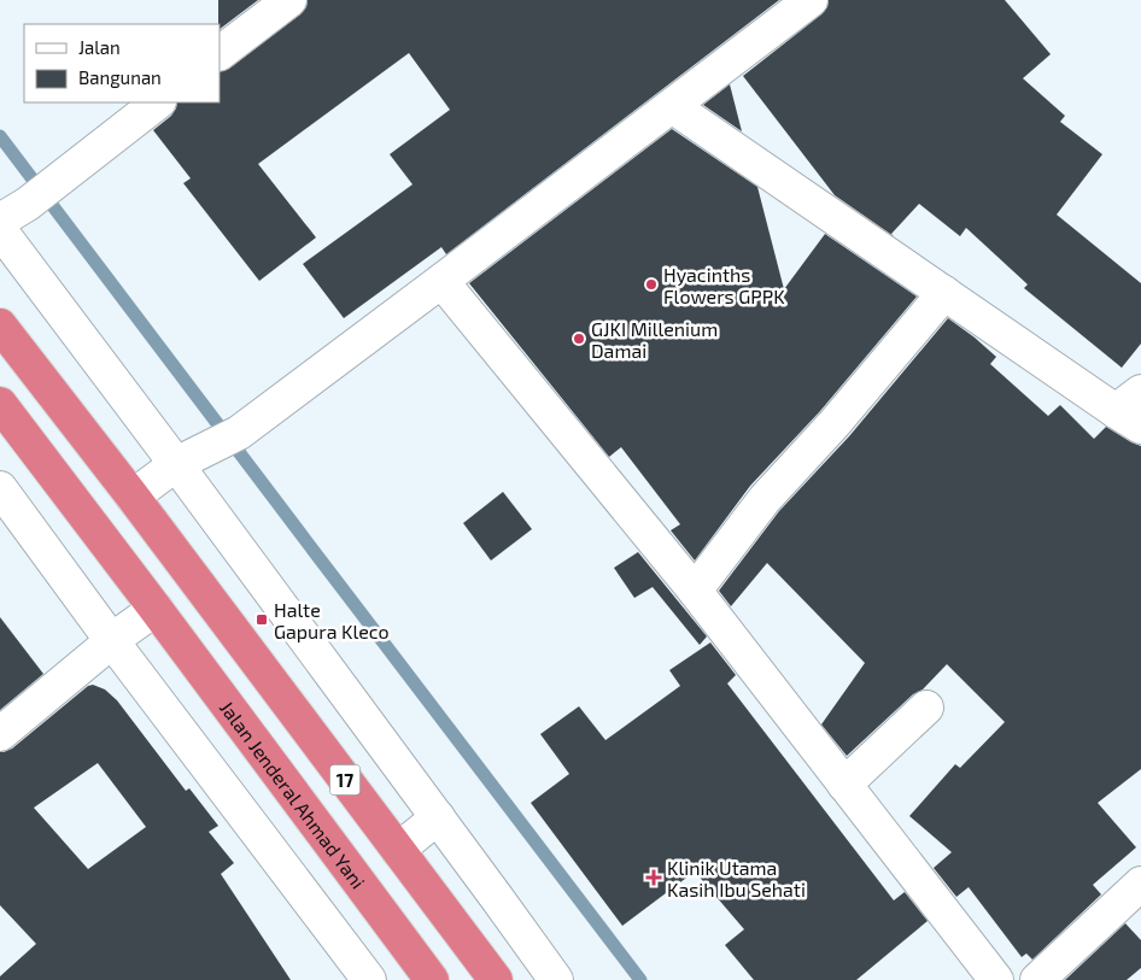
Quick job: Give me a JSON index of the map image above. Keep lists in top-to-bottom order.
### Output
{
  "streets": {
    "highway": ["17", "Jalan Jenderal Ahmad Yani"]
  },
  "crossings": [
    ["17", "Jalan Jenderal Ahmad Yani"]
  ],
  "places": {
    "other": ["Hyacinths Flowers GPPK", "GJKI Millenium Damai"],
    "transit": ["Halte Gapura Kleco"],
    "health": ["Klinik Utama Kasih Ibu Sehati"]
  },
  "legend": ["Jalan", "Bangunan"]
}
